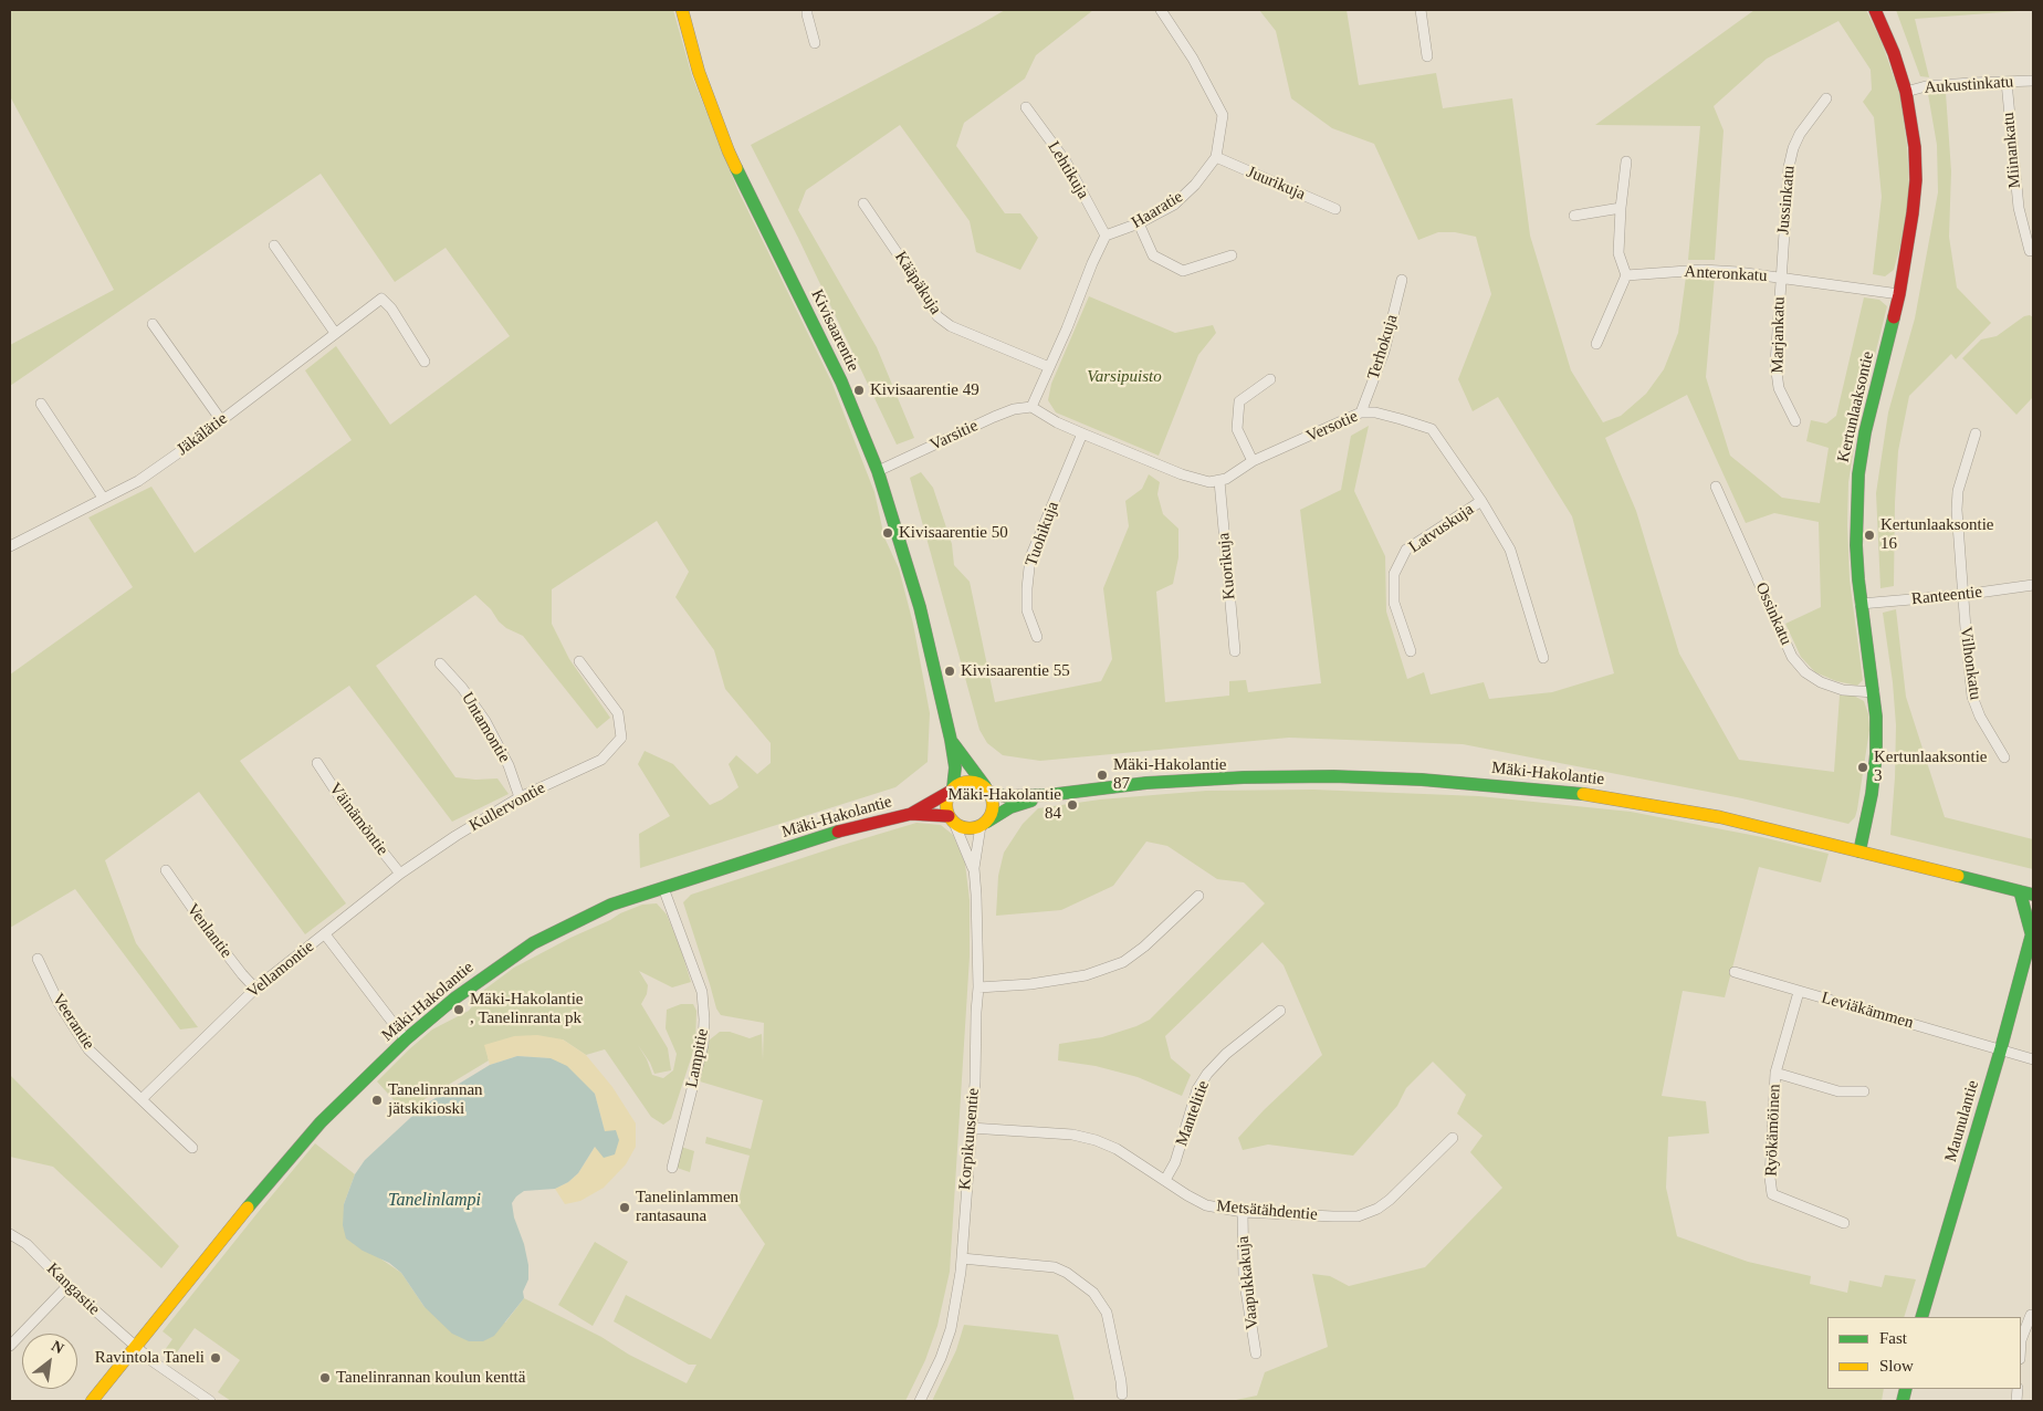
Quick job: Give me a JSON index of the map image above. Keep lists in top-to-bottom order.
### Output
{
  "streets": {
    "street": [
      "Aukustinkatu",
      "Miinankatu",
      "Lehtikuja",
      "Juurikuja",
      "Jussinkatu",
      "Haaratie",
      "Anteronkatu",
      "Kääpäkuja",
      "Kivisaarentie",
      "Marjankatu",
      "Terhokuja",
      "Kertunlaaksontie",
      "Versotie",
      "Jäkälätie",
      "Varsitie",
      "Latvuskuja",
      "Tuohikuja",
      "Kuorikuja",
      "Ranteentie",
      "Ossinkatu",
      "Vilhonkatu",
      "Untamontie",
      "Mäki-Hakolantie",
      "Kullervontie",
      "Väinämöntie",
      "Venlantie",
      "Vellamontie",
      "Leviäkämmen",
      "Veerantie",
      "Lampitie",
      "Mantelitie",
      "Maunulantie",
      "Ryökämöinen",
      "Korpikuusentie",
      "Metsätähdentie",
      "Vaapukkakuja",
      "Kangastie"
    ]
  },
  "crossings": [
    ["Aukustinkatu", "Miinankatu"],
    ["Aukustinkatu", "Kertunlaaksontie"],
    ["Lehtikuja", "Haaratie"],
    ["Juurikuja", "Haaratie"],
    ["Jussinkatu", "Anteronkatu"],
    ["Jussinkatu", "Marjankatu"],
    ["Anteronkatu", "Marjankatu"],
    ["Anteronkatu", "Kertunlaaksontie"],
    ["Kivisaarentie", "Varsitie"],
    ["Kivisaarentie", "Mäki-Hakolantie"],
    ["Kivisaarentie", "Korpikuusentie"],
    ["Terhokuja", "Versotie"],
    ["Kertunlaaksontie", "Ranteentie"],
    ["Kertunlaaksontie", "Ossinkatu"],
    ["Kertunlaaksontie", "Mäki-Hakolantie"],
    ["Versotie", "Latvuskuja"],
    ["Versotie", "Kuorikuja"],
    ["Ranteentie", "Vilhonkatu"],
    ["Untamontie", "Kullervontie"],
    ["Mäki-Hakolantie", "Vellamontie"],
    ["Mäki-Hakolantie", "Lampitie"],
    ["Mäki-Hakolantie", "Maunulantie"],
    ["Mäki-Hakolantie", "Korpikuusentie"],
    ["Mäki-Hakolantie", "Kangastie"],
    ["Kullervontie", "Väinämöntie"],
    ["Kullervontie", "Vellamontie"],
    ["Venlantie", "Vellamontie"],
    ["Vellamontie", "Veerantie"],
    ["Leviäkämmen", "Maunulantie"],
    ["Leviäkämmen", "Ryökämöinen"],
    ["Mantelitie", "Metsätähdentie"],
    ["Korpikuusentie", "Metsätähdentie"],
    ["Metsätähdentie", "Vaapukkakuja"]
  ],
  "water": ["Tanelinlampi"],
  "parks": ["Varsipuisto"],
  "places": [
    "Kivisaarentie 49",
    "Kivisaarentie 50",
    "Kertunlaaksontie 16",
    "Kivisaarentie 55",
    "Kertunlaaksontie 3",
    "Mäki-Hakolantie 87",
    "Mäki-Hakolantie 84",
    "Mäki-Hakolantie , Tanelinranta pk",
    "Tanelinrannan jätskikioski",
    "Tanelinlammen rantasauna",
    "Ravintola Taneli",
    "Tanelinrannan koulun kenttä"
  ],
  "legend": ["Fast", "Slow"],
  "north": "top right"
}
